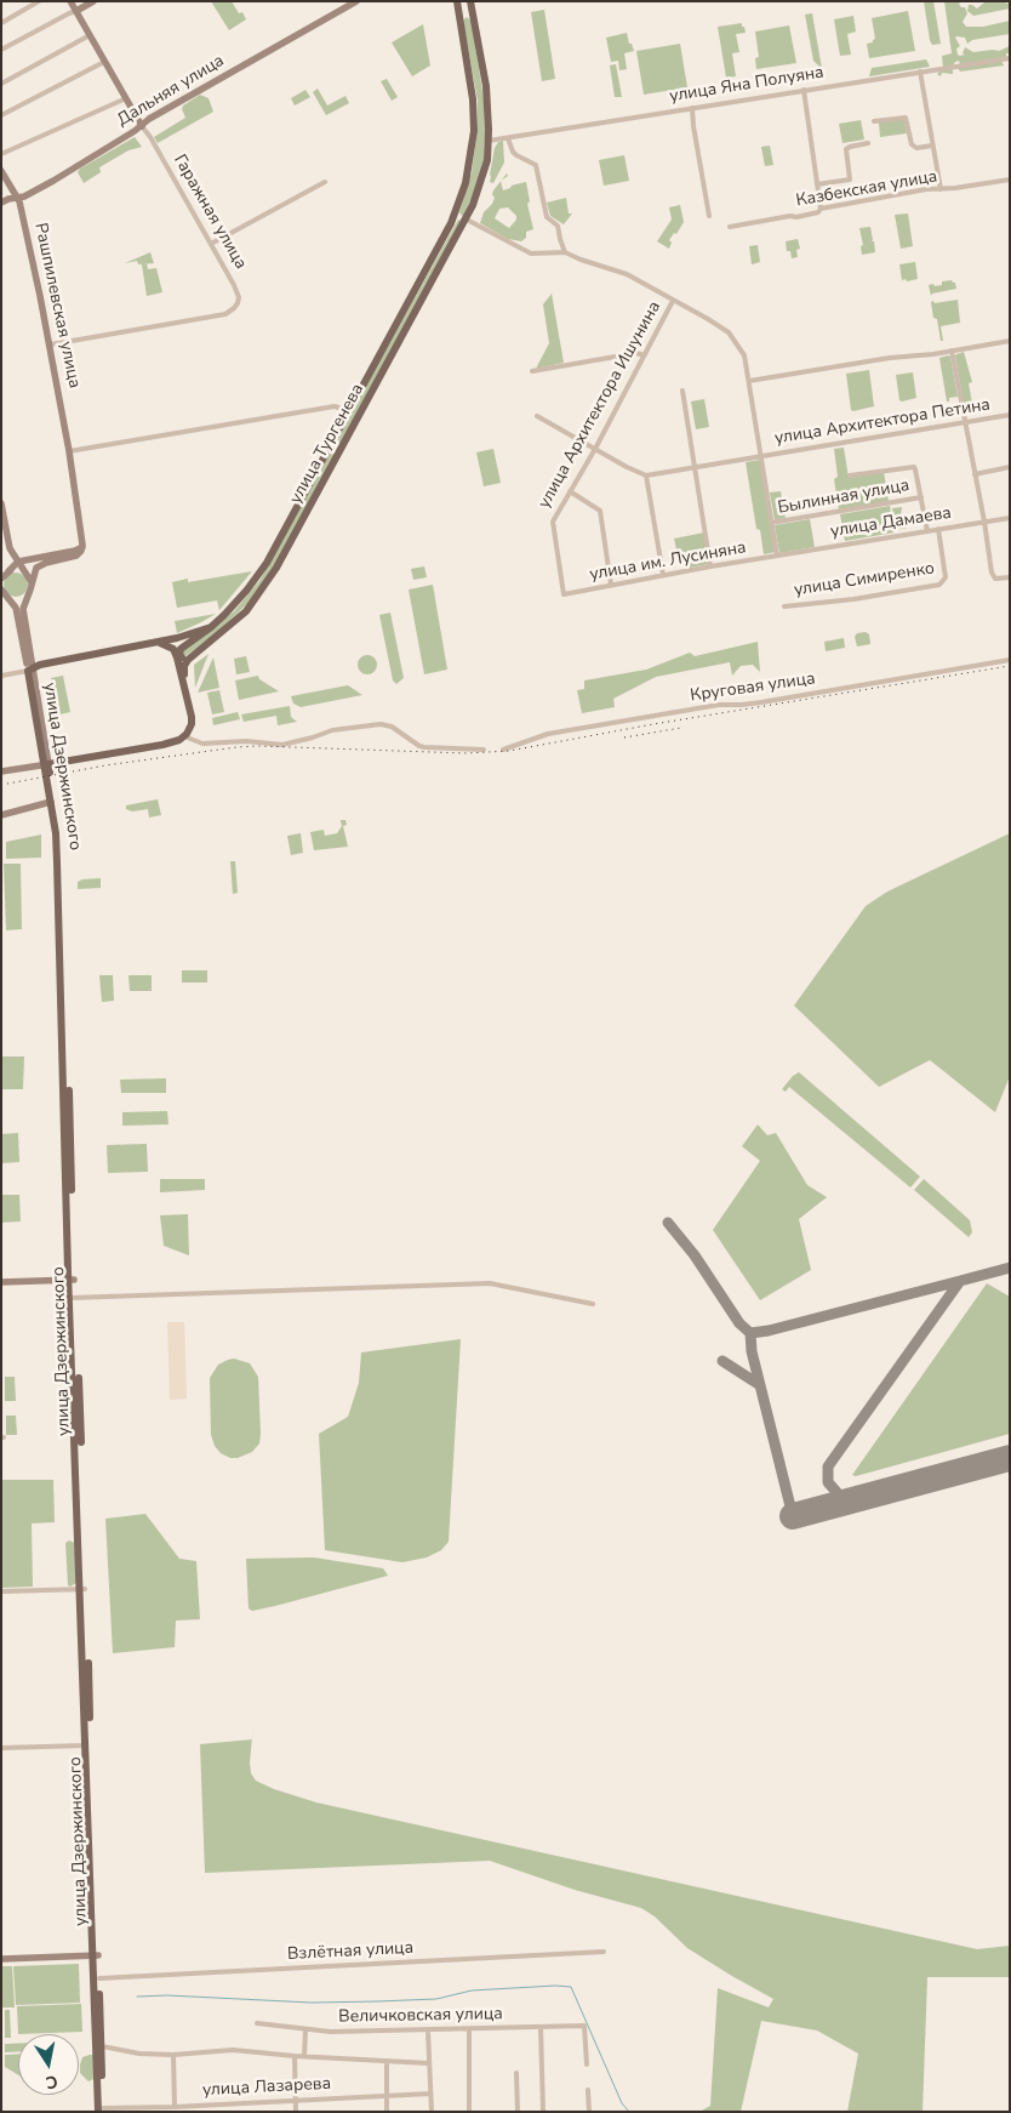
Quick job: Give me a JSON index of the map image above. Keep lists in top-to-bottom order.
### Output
{
  "streets": {
    "main road": ["улица Тургенева", "улица Дзержинского"],
    "street": [
      "улица Яна Полуяна",
      "Дальняя улица",
      "Казбекская улица",
      "Гаражная улица",
      "Рашпилевская улица",
      "улица Архитектора Ишунина",
      "улица Архитектора Петина",
      "Былинная улица",
      "улица Дамаева",
      "улица им. Лусиняна",
      "улица Симиренко",
      "Круговая улица",
      "Взлётная улица",
      "Величковская улица",
      "улица Лазарева"
    ]
  },
  "crossings": [
    ["улица Яна Полуяна", "улица Тургенева"],
    ["Дальняя улица", "Гаражная улица"],
    ["Дальняя улица", "Рашпилевская улица"],
    ["Гаражная улица", "Рашпилевская улица"],
    ["улица Архитектора Ишунина", "улица им. Лусиняна"],
    ["улица Тургенева", "улица Дзержинского"],
    ["улица Дамаева", "улица им. Лусиняна"],
    ["улица Дамаева", "улица Симиренко"],
    ["улица Дзержинского", "Взлётная улица"],
    ["улица Дзержинского", "улица Лазарева"]
  ],
  "north": "bottom"
}
